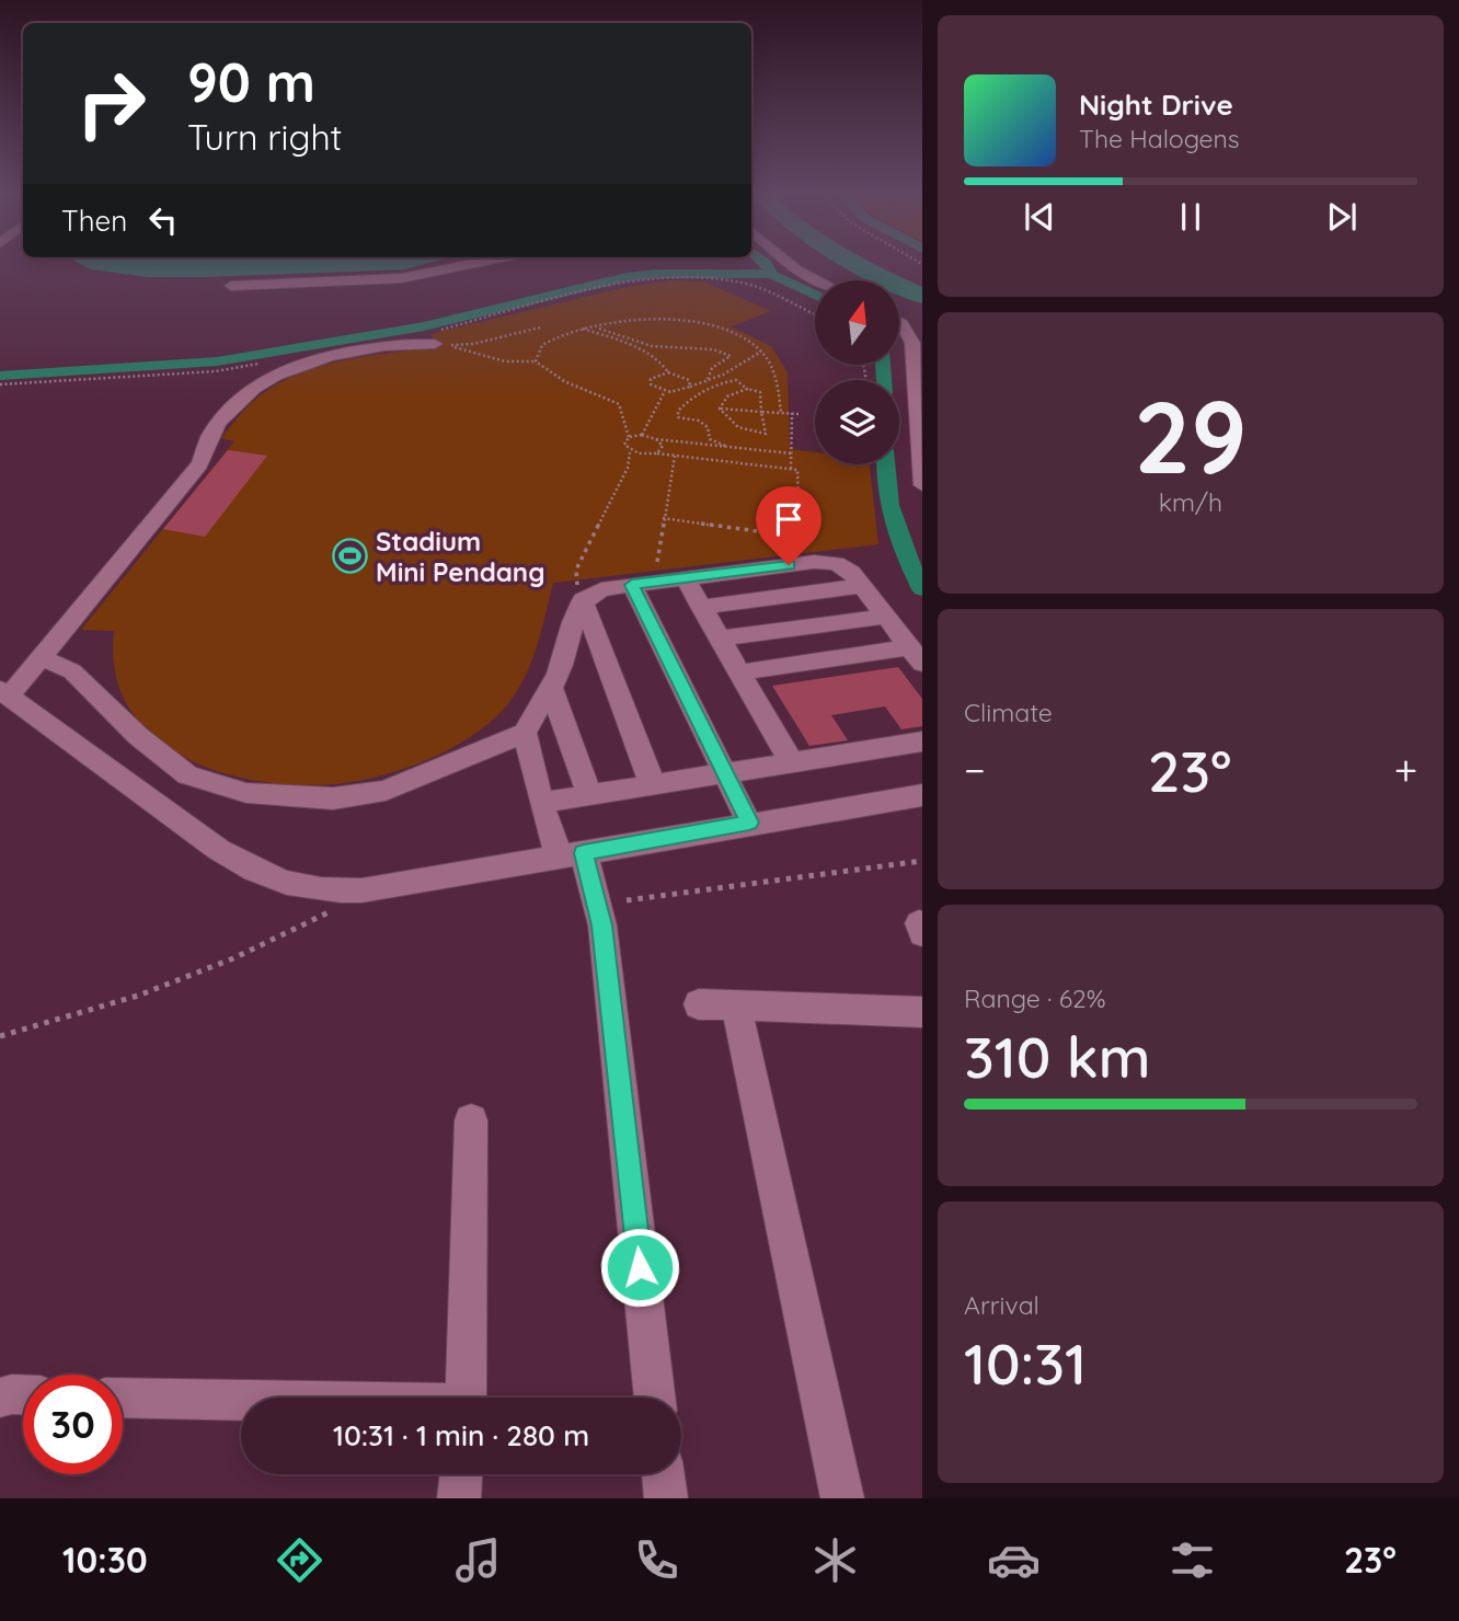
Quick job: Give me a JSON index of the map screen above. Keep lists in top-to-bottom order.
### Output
{
  "places": {
    "sports": ["Stadium Mini Pendang"]
  },
  "north": "top",
  "page": {
    "turn": ["90 m", "Turn right"],
    "song": ["Night Drive", "The Halogens"],
    "then": "Then",
    "tile": [
      ["29", "km/h"],
      "Climate",
      ["Range · 62%", "310 km"],
      ["Arrival", "10:31"]
    ],
    "heat": ["−", "23°", "+"],
    "limit": "30",
    "trip": "10:31 · 1 min · 280 m",
    "tabs": ["10:30", "23°"]
  }
}
